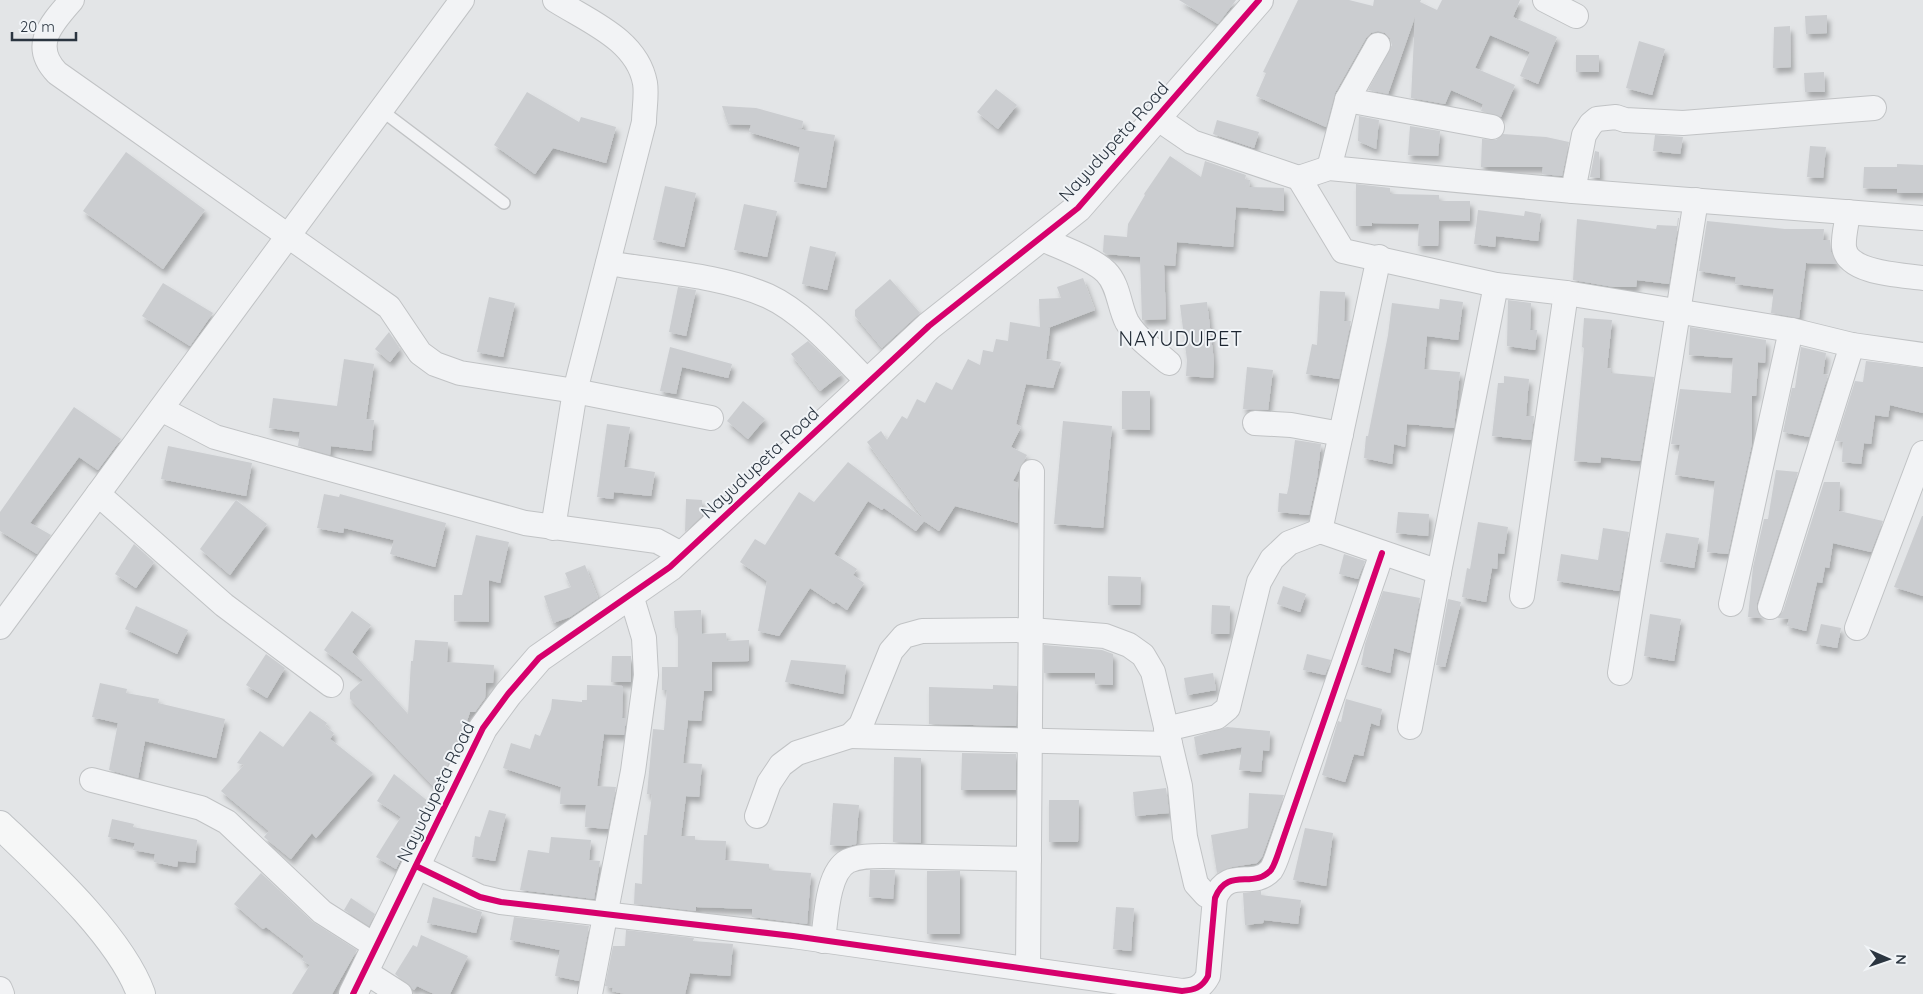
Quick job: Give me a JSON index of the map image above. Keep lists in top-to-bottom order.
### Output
{
  "streets": {
    "street": ["Nayudupeta Road"]
  },
  "districts": ["NAYUDUPET"],
  "scale_bar": "20 m",
  "north": "right"
}
